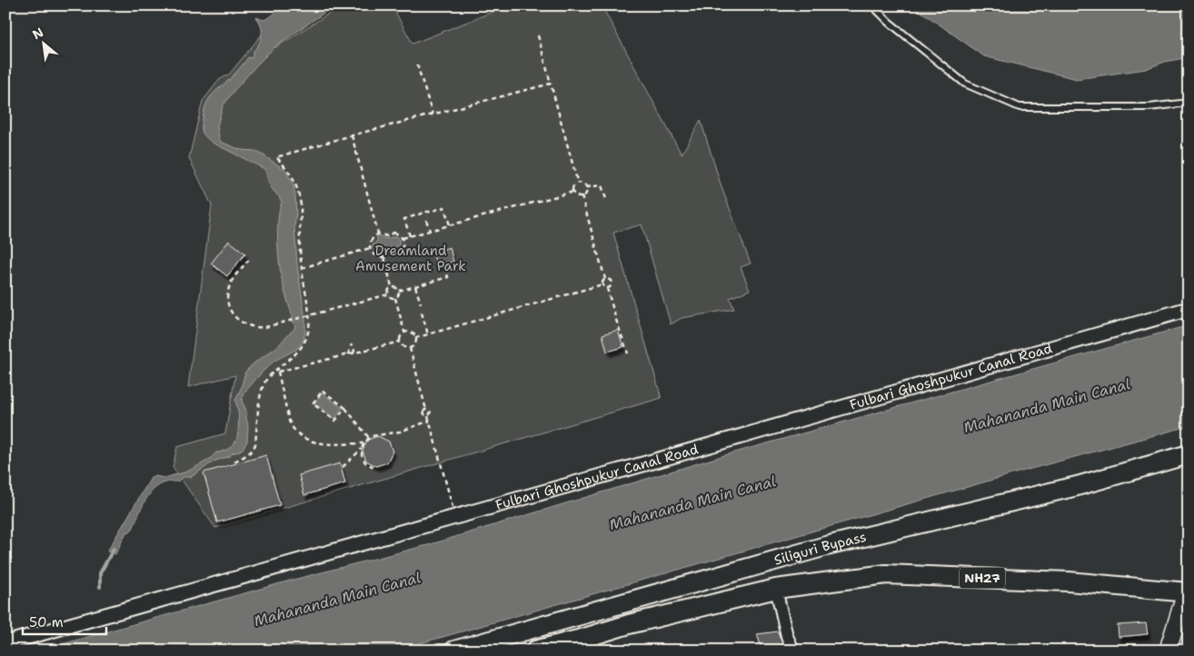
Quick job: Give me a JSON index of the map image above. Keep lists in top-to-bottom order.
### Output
{
  "streets": {
    "highway": ["Siliguri Bypass", "NH27"],
    "street": ["Fulbari Ghoshpukur Canal Road"]
  },
  "water": ["Mahananda Main Canal"],
  "parks": ["Dreamland Amusement Park"],
  "scale_bar": "50 m",
  "north": "top left"
}
